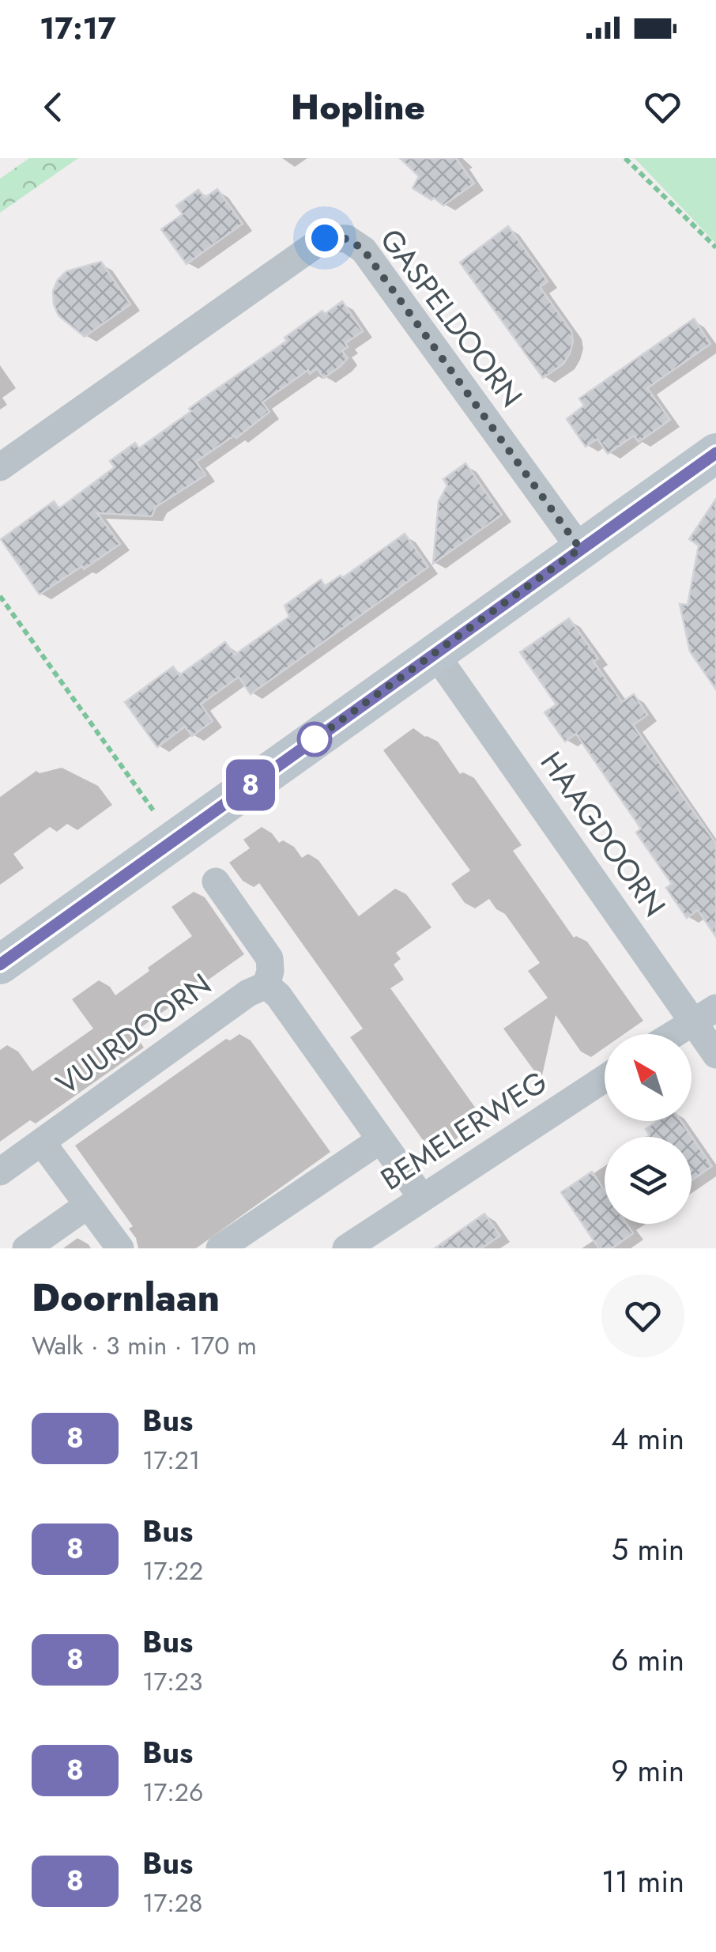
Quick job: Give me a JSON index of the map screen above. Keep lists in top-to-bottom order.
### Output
{
  "streets": {
    "street": [
      "GASPELDOORN",
      "HAAGDOORN",
      "VUURDOORN",
      "BEMELERWEG"
    ]
  },
  "lines": ["bus line 8"],
  "north": "top left",
  "page": {
    "status": "17:17",
    "header": "Hopline",
    "on_map": "8",
    "heading": ["Doornlaan", "Walk · 3 min · 170 m"],
    "list": [
      {
        "mark": "8",
        "name": "Bus",
        "note": "17:21",
        "value": "4 min"
      },
      {
        "mark": "8",
        "name": "Bus",
        "note": "17:22",
        "value": "5 min"
      },
      {
        "mark": "8",
        "name": "Bus",
        "note": "17:23",
        "value": "6 min"
      },
      {
        "mark": "8",
        "name": "Bus",
        "note": "17:26",
        "value": "9 min"
      },
      {
        "mark": "8",
        "name": "Bus",
        "note": "17:28",
        "value": "11 min"
      }
    ]
  }
}
